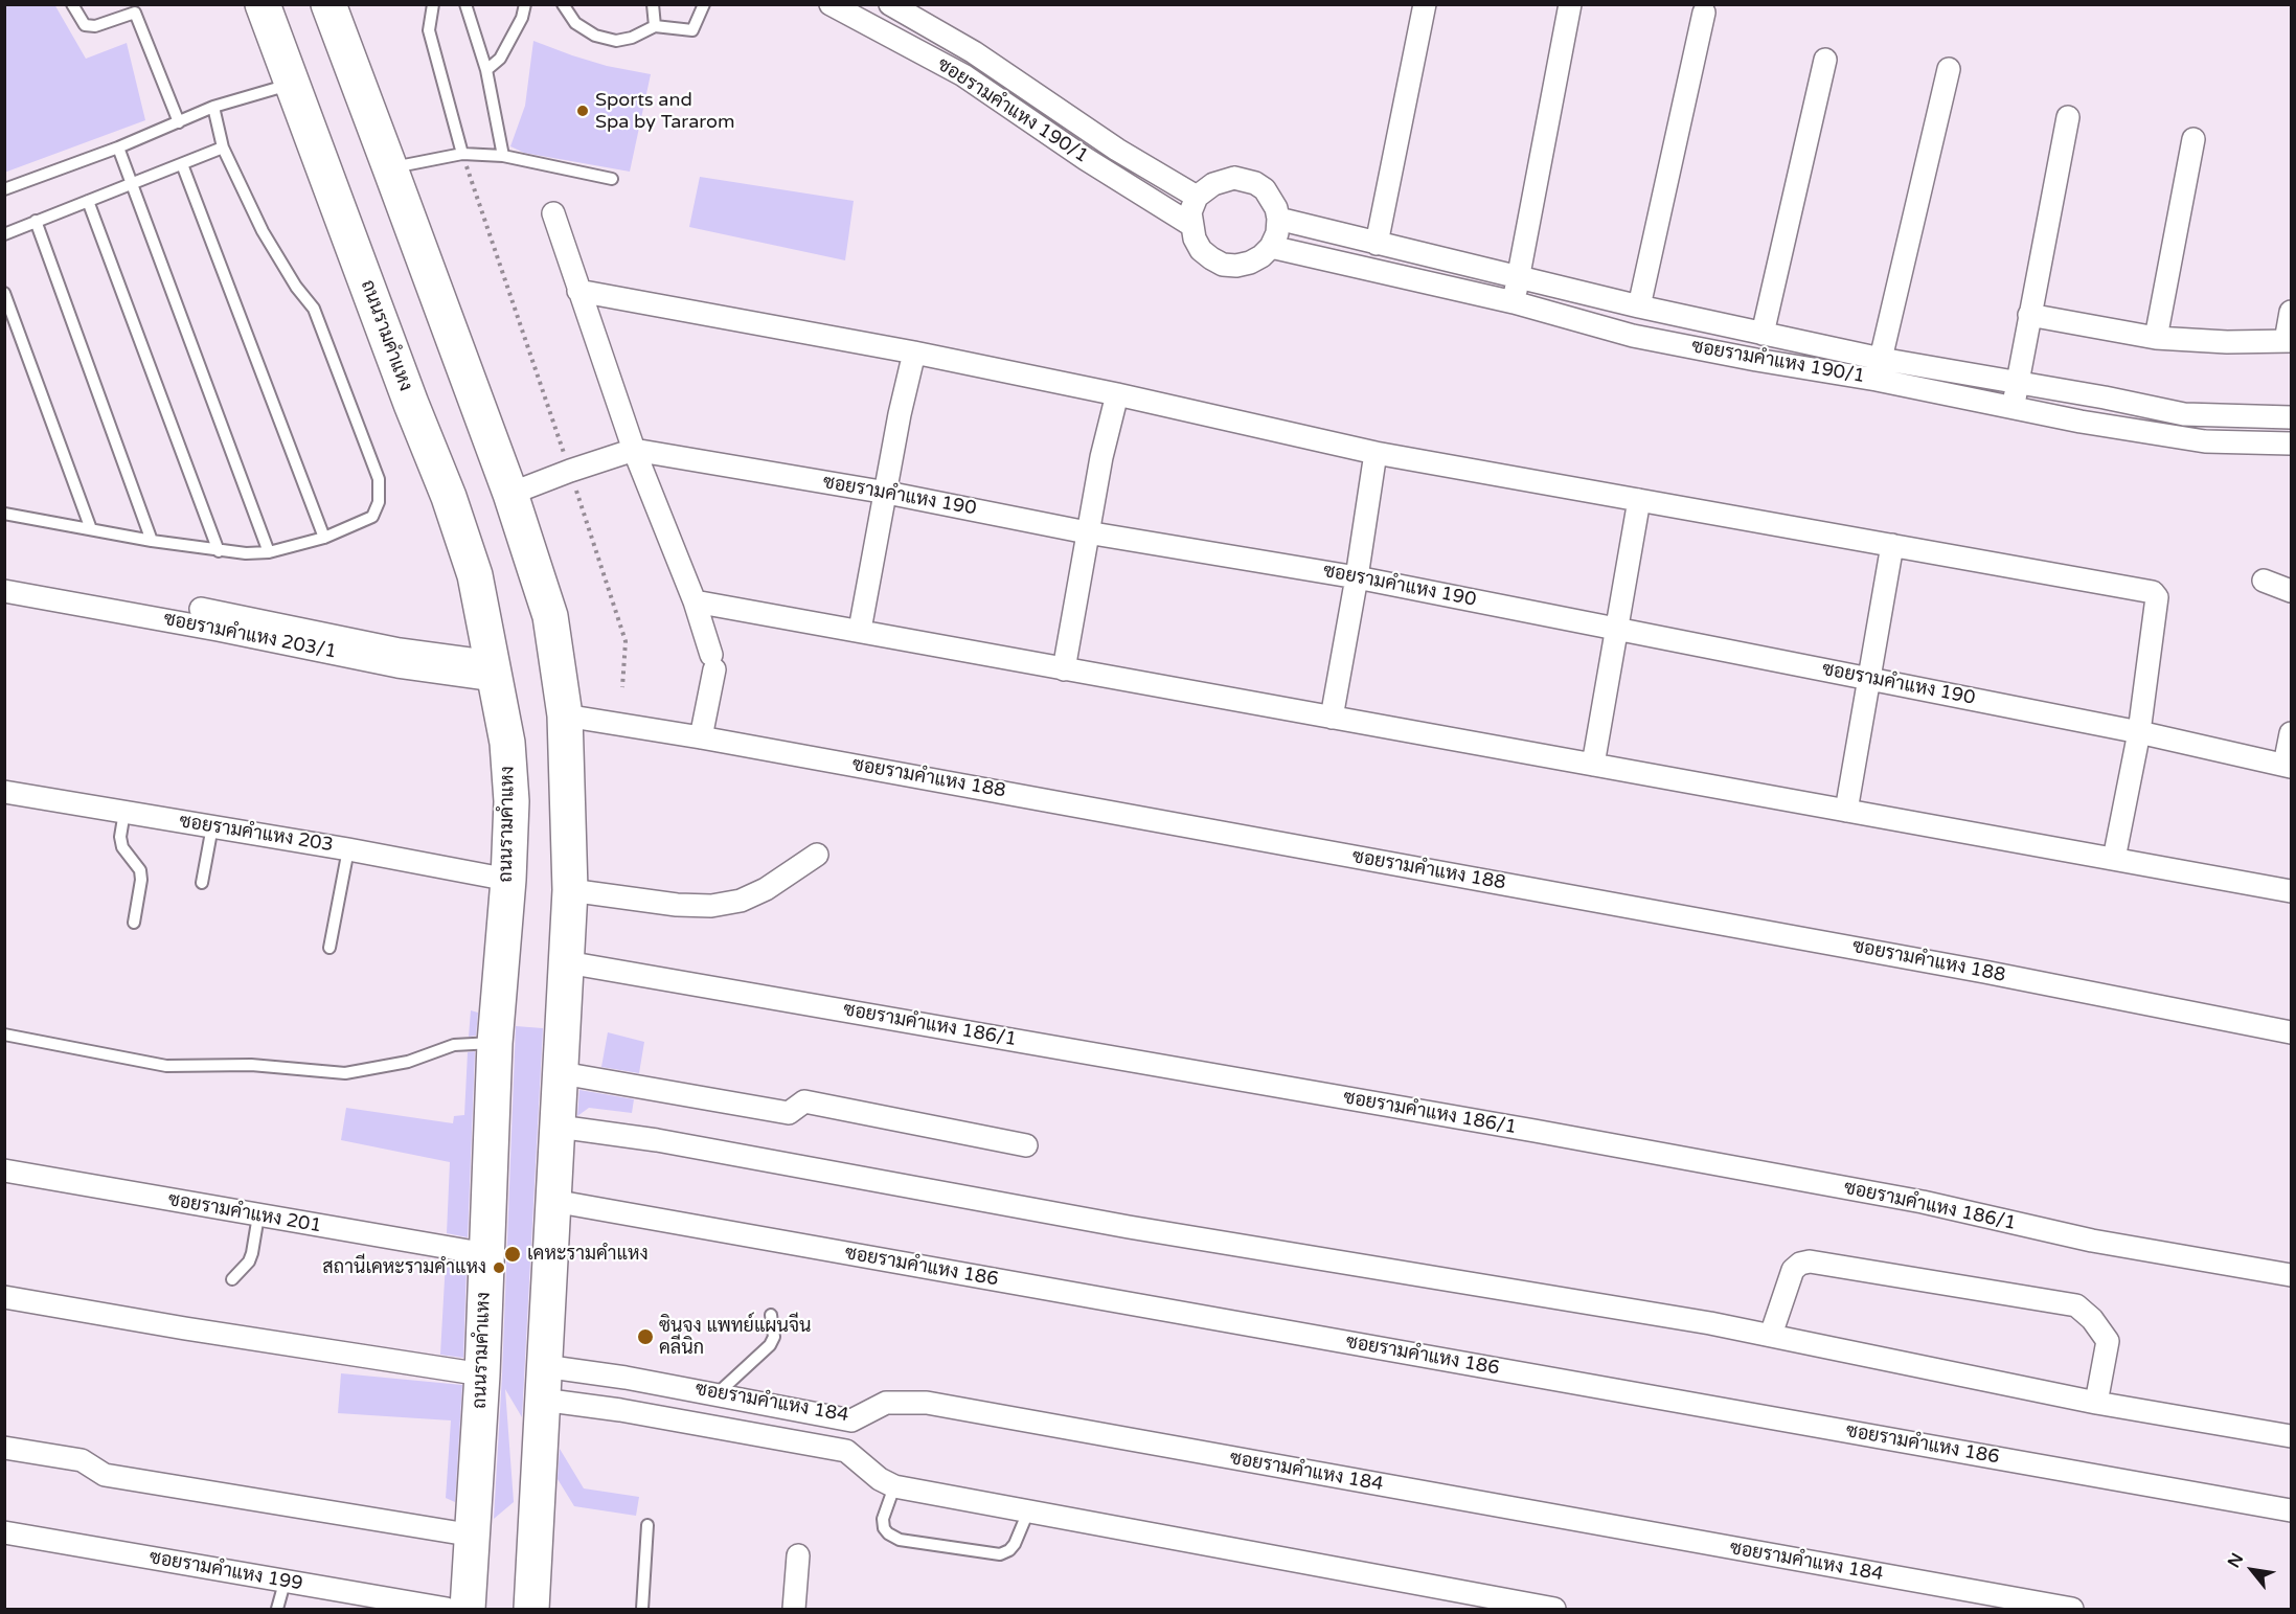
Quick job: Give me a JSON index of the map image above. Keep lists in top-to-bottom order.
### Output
{
  "streets": {
    "main road": ["ถนนรามคำแหง"],
    "street": [
      "ซอยรามคำแหง 190/1",
      "ซอยรามคำแหง 190",
      "ซอยรามคำแหง 203/1",
      "ซอยรามคำแหง 188",
      "ซอยรามคำแหง 203",
      "ซอยรามคำแหง 186/1",
      "ซอยรามคำแหง 201",
      "ซอยรามคำแหง 186",
      "ซอยรามคำแหง 184",
      "ซอยรามคำแหง 199"
    ]
  },
  "crossings": [
    ["ถนนรามคำแหง", "ซอยรามคำแหง 203/1"],
    ["ถนนรามคำแหง", "ซอยรามคำแหง 203"],
    ["ถนนรามคำแหง", "ซอยรามคำแหง 201"]
  ],
  "places": [
    "Sports and Spa by Tararom",
    "เคหะรามคำแหง",
    "สถานีเคหะรามคำแหง",
    "ซินจง แพทย์แผนจีน คลีนิก"
  ],
  "north": "top left"
}
